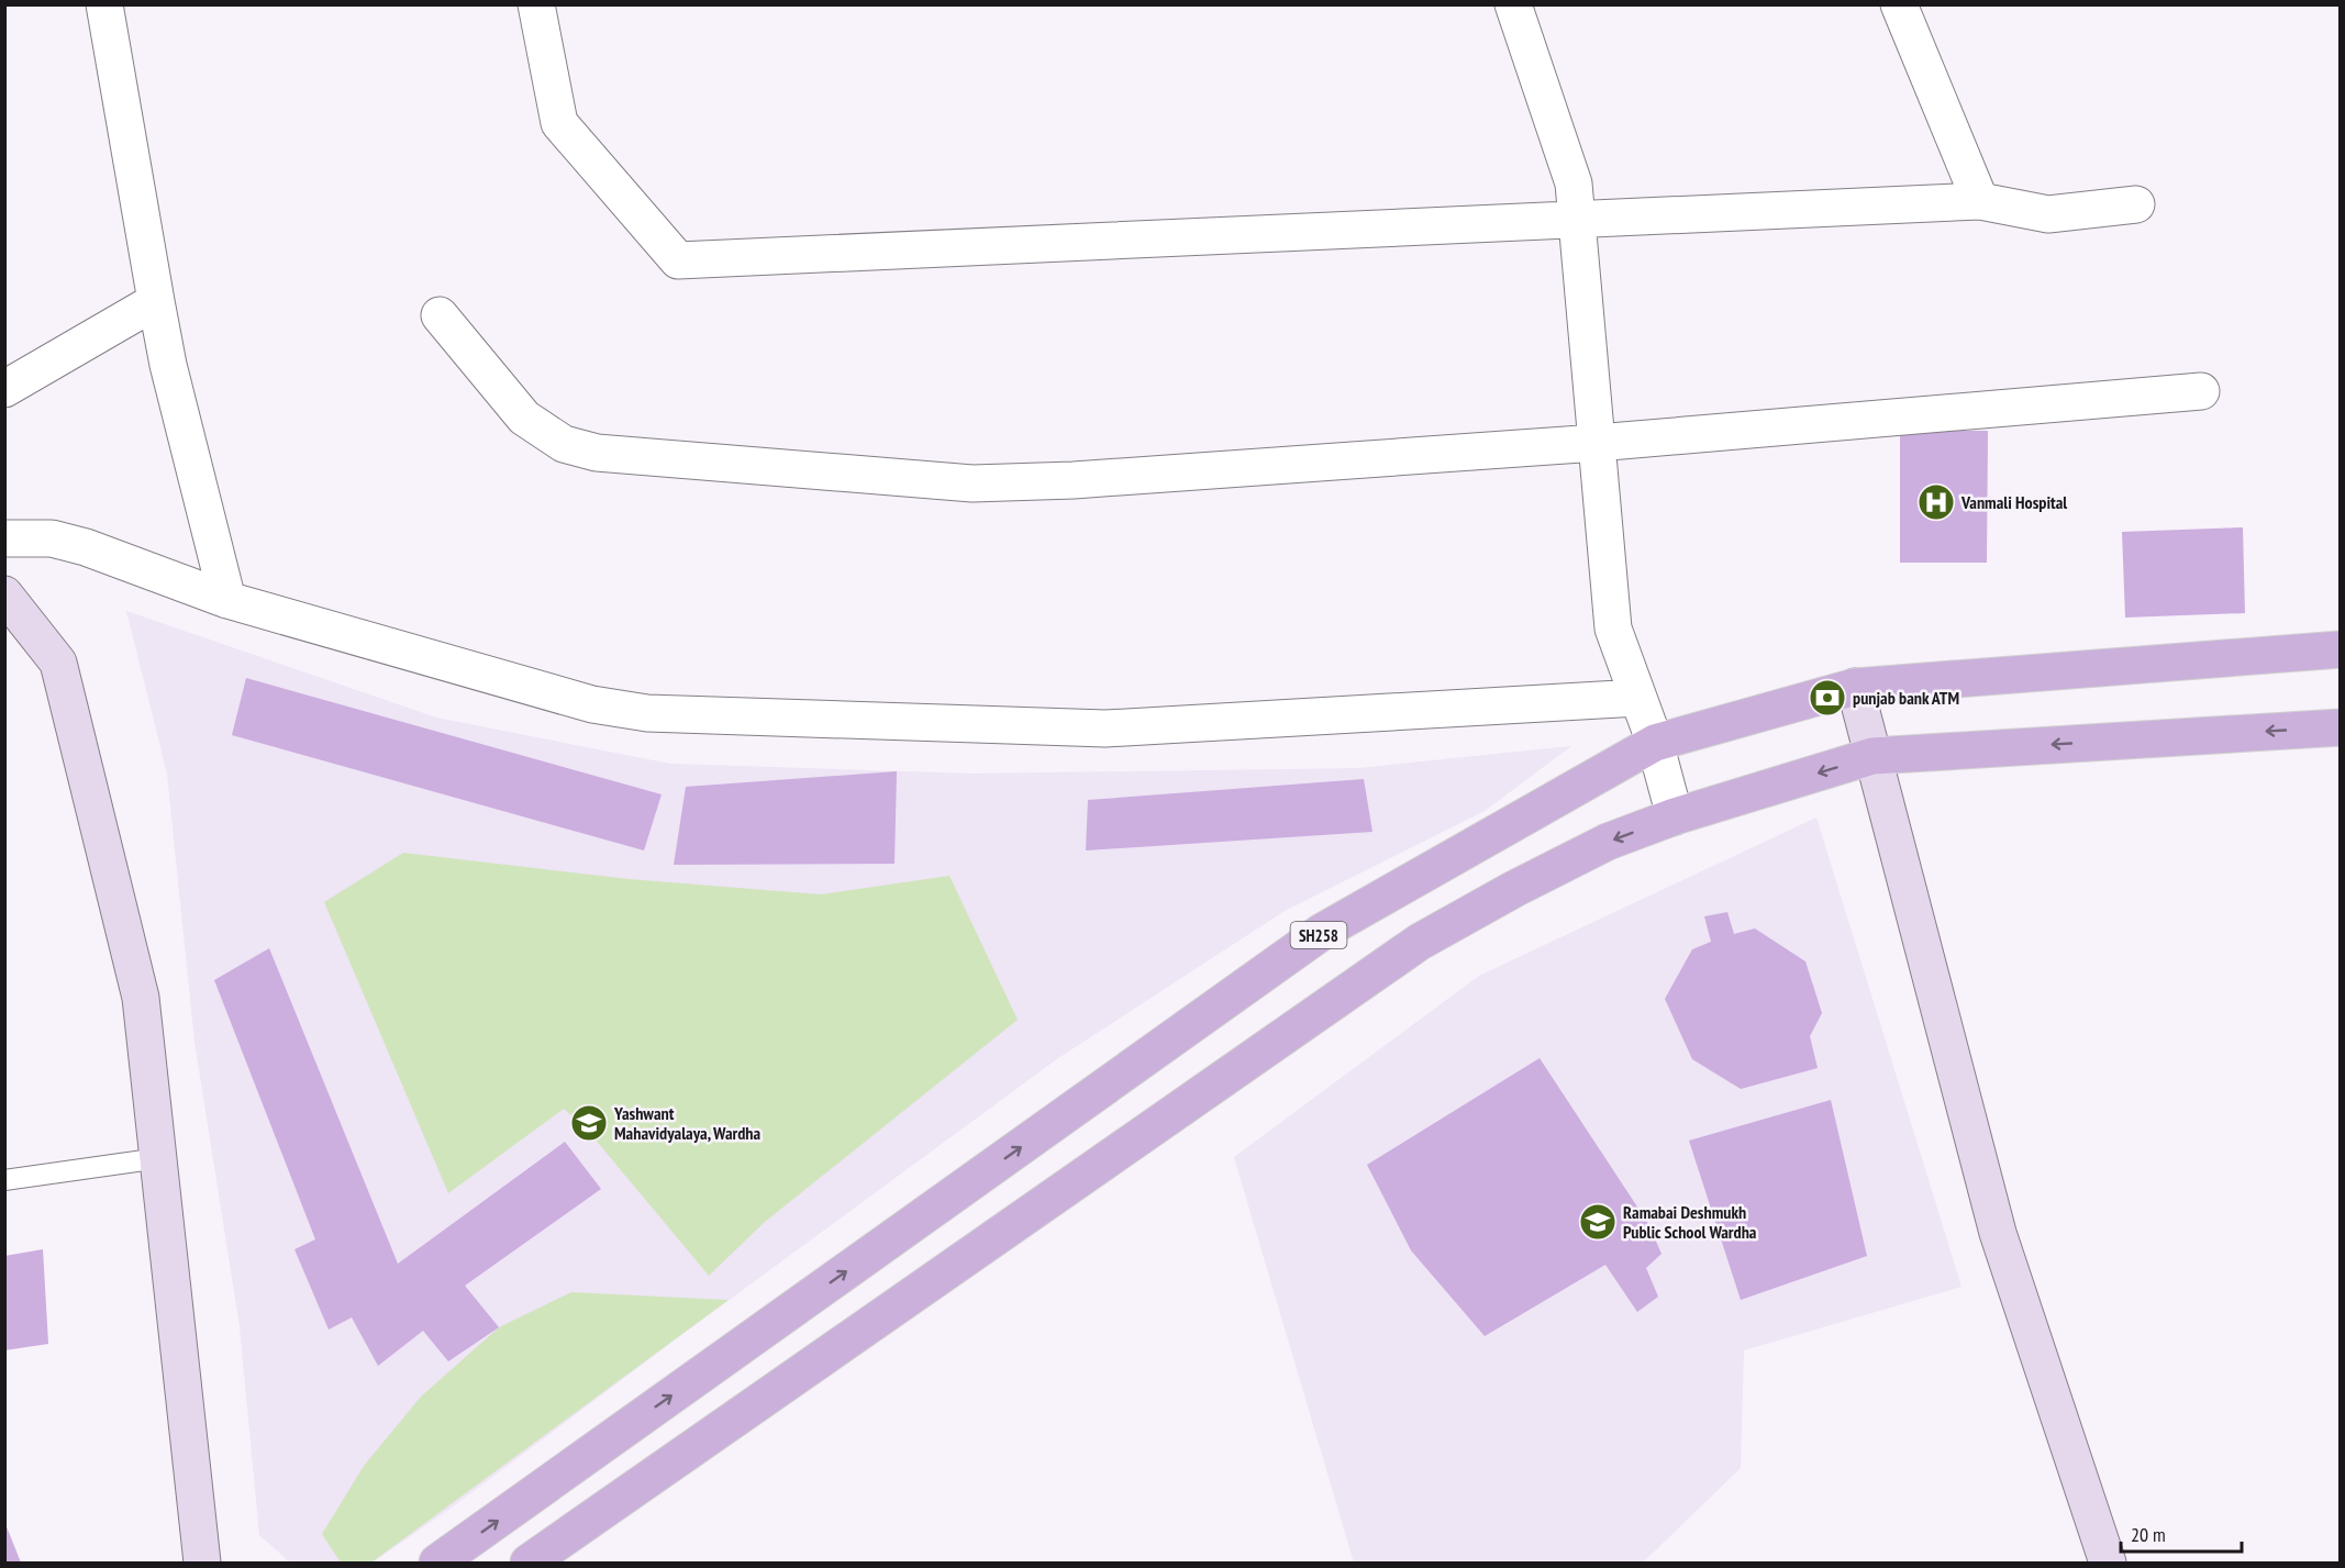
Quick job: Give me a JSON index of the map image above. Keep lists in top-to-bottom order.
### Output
{
  "streets": {
    "main road": ["SH258"]
  },
  "places": {
    "hospital": ["Vanmali Hospital"],
    "bank": ["punjab bank ATM"],
    "school or university": ["Yashwant Mahavidyalaya, Wardha", "Ramabai Deshmukh Public School Wardha"]
  },
  "scale_bar": "20 m"
}
